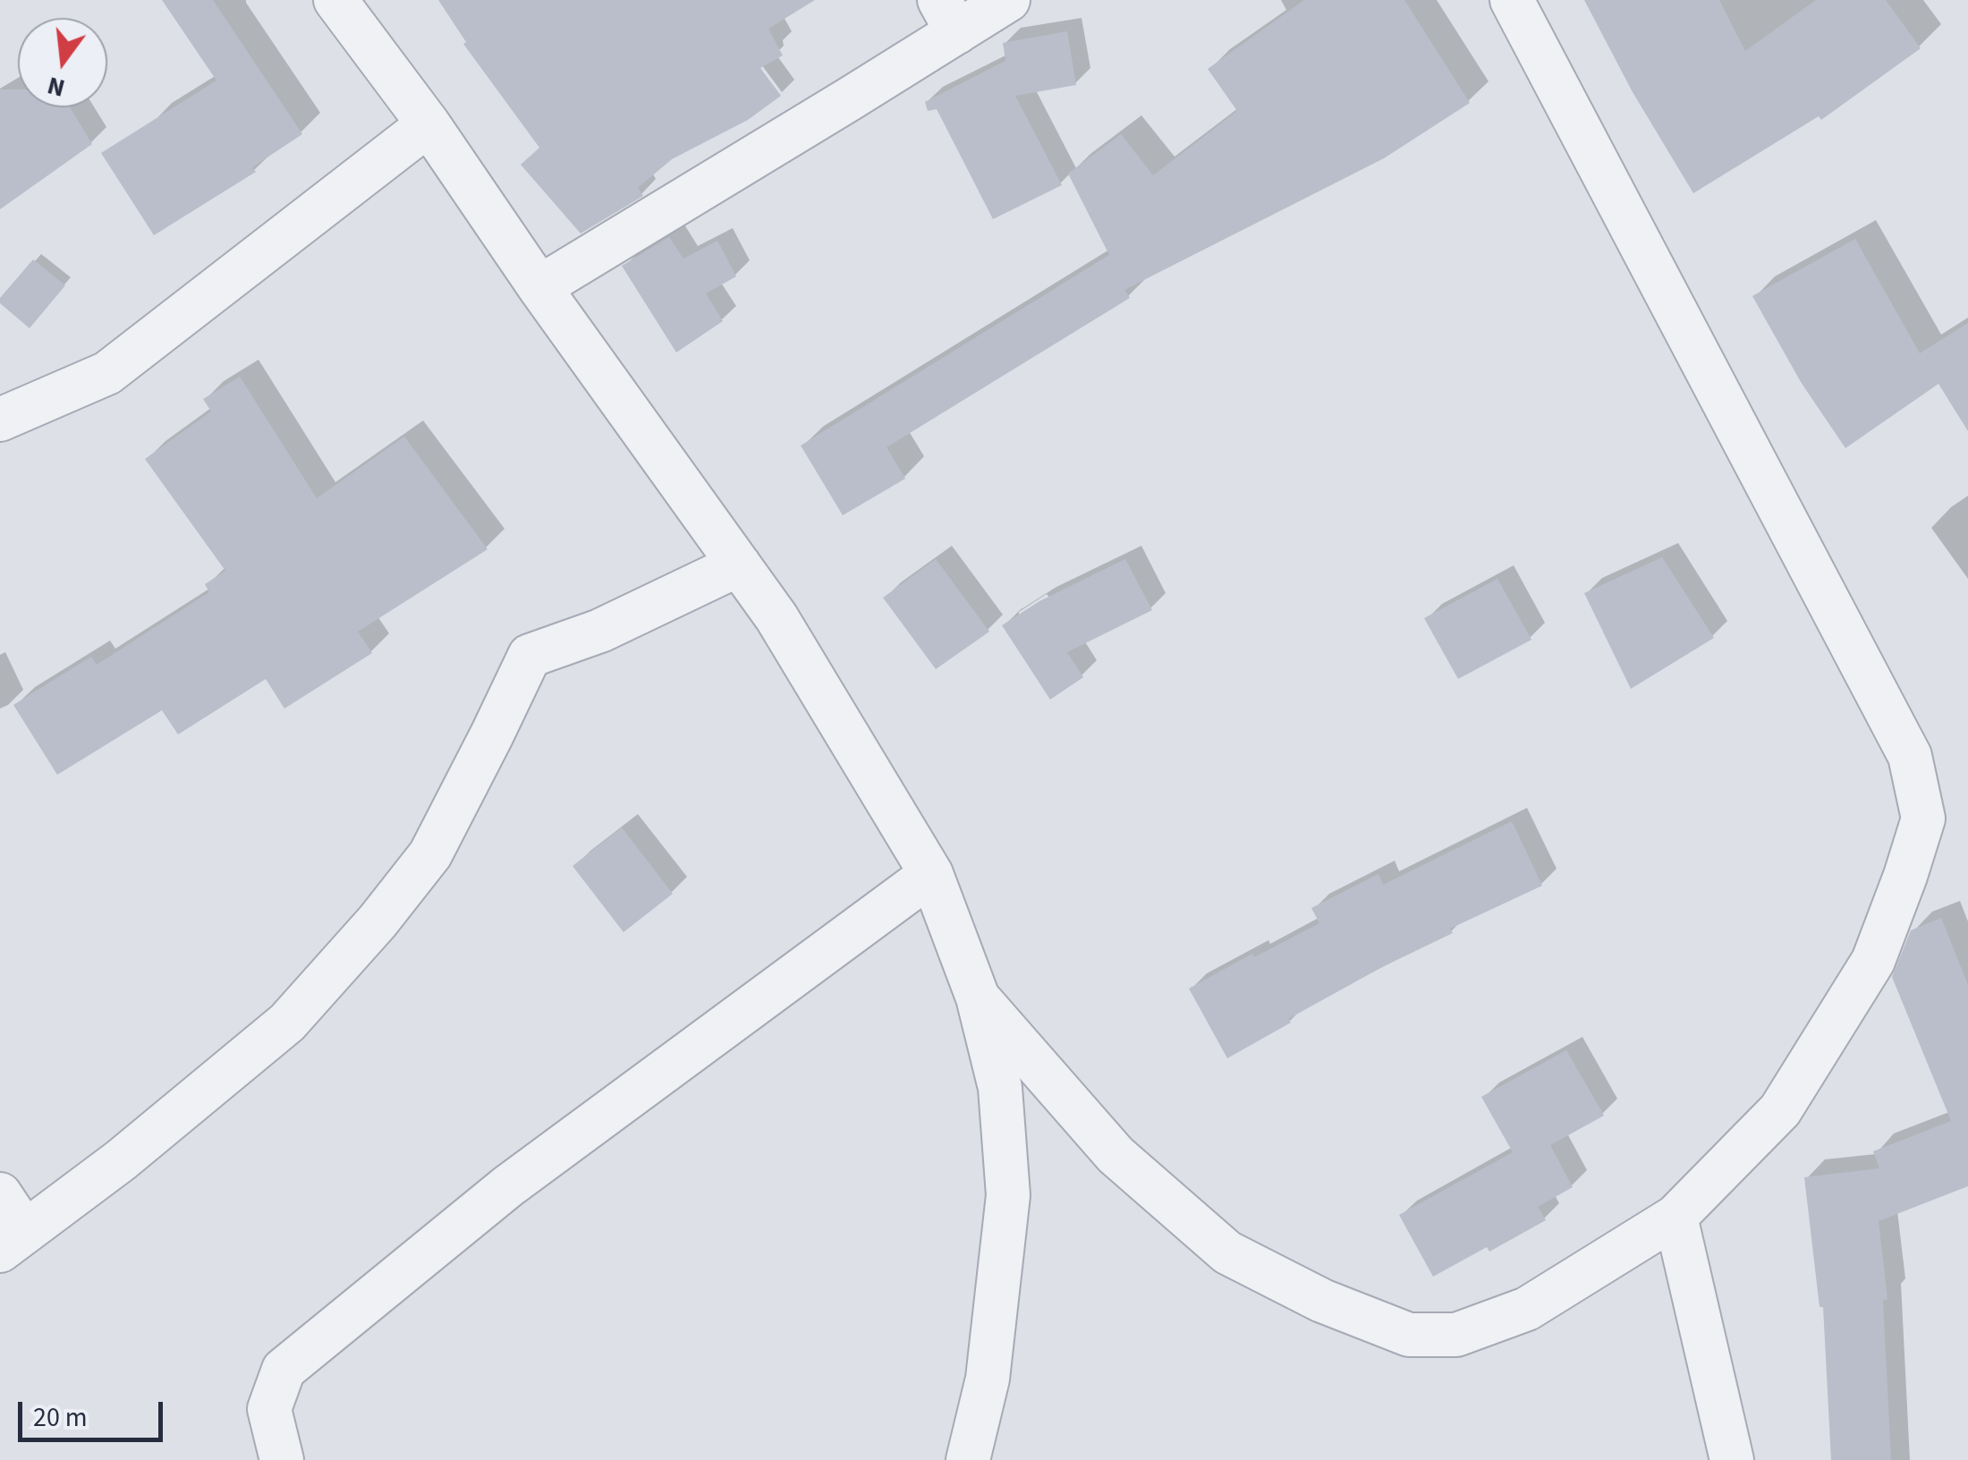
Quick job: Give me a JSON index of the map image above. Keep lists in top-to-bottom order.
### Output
{
  "scale_bar": "20 m",
  "north": "bottom"
}
